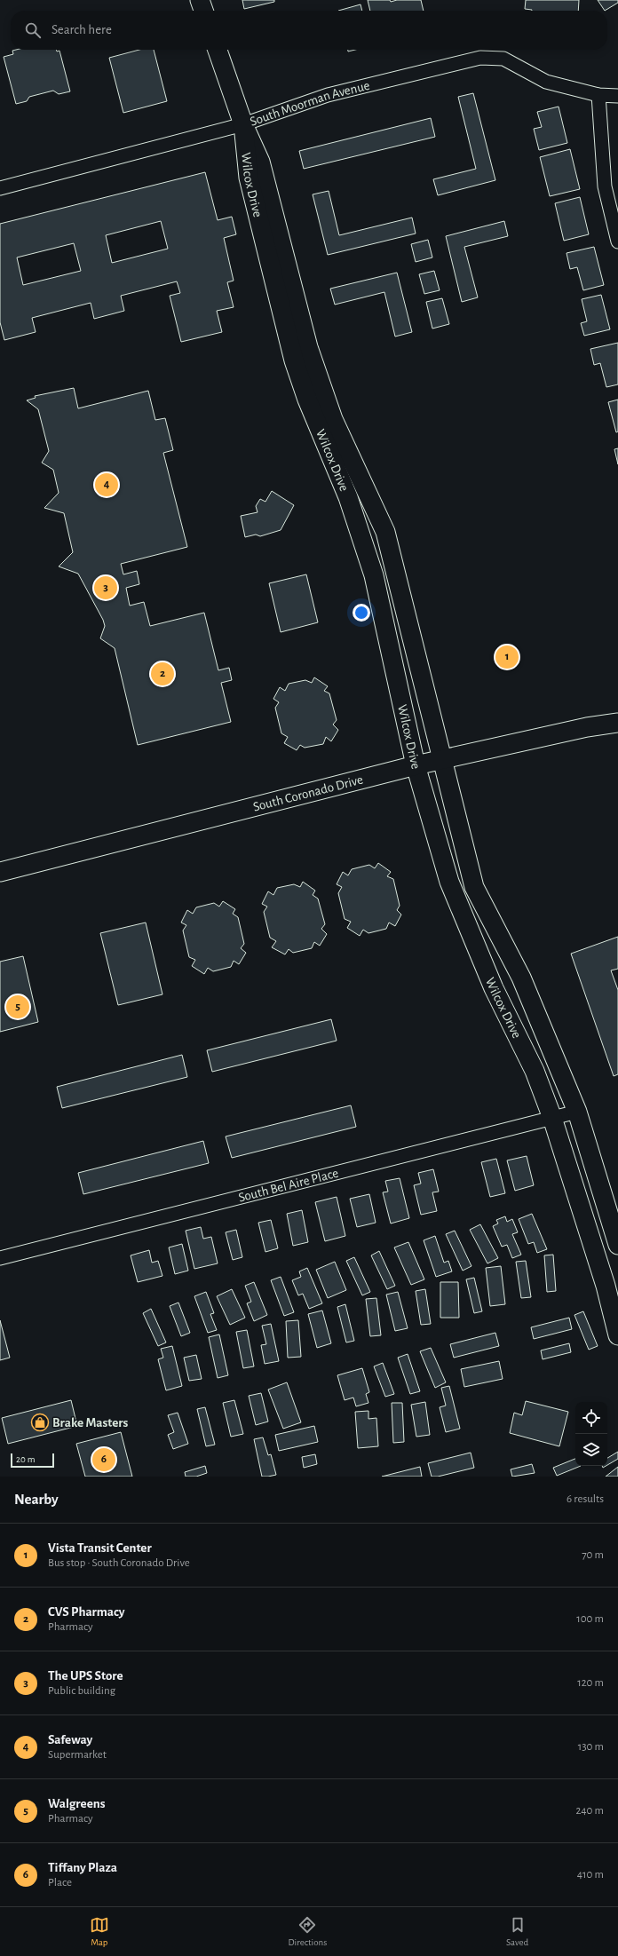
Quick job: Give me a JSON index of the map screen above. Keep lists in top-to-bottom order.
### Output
{
  "streets": {
    "street": [
      "South Moorman Avenue",
      "Wilcox Drive",
      "South Coronado Drive",
      "South Bel Aire Place"
    ]
  },
  "crossings": [
    ["South Moorman Avenue", "Wilcox Drive"],
    ["Wilcox Drive", "South Coronado Drive"],
    ["Wilcox Drive", "South Bel Aire Place"]
  ],
  "places": {
    "shop": ["Brake Masters"]
  },
  "scale_bar": "20 m",
  "page": {
    "search": "Search here",
    "pins": [
      "4",
      "3",
      "1",
      "2",
      "5",
      "6"
    ],
    "scale": "20 m",
    "heading": ["Nearby", "6 results"],
    "list": [
      {
        "mark": "1",
        "name": "Vista Transit Center",
        "note": "Bus stop · South Coronado Drive",
        "value": "70 m"
      },
      {
        "mark": "2",
        "name": "CVS Pharmacy",
        "note": "Pharmacy",
        "value": "100 m"
      },
      {
        "mark": "3",
        "name": "The UPS Store",
        "note": "Public building",
        "value": "120 m"
      },
      {
        "mark": "4",
        "name": "Safeway",
        "note": "Supermarket",
        "value": "130 m"
      },
      {
        "mark": "5",
        "name": "Walgreens",
        "note": "Pharmacy",
        "value": "240 m"
      },
      {
        "mark": "6",
        "name": "Tiffany Plaza",
        "note": "Place",
        "value": "410 m"
      }
    ],
    "nav": ["Map", "Directions", "Saved"]
  }
}
